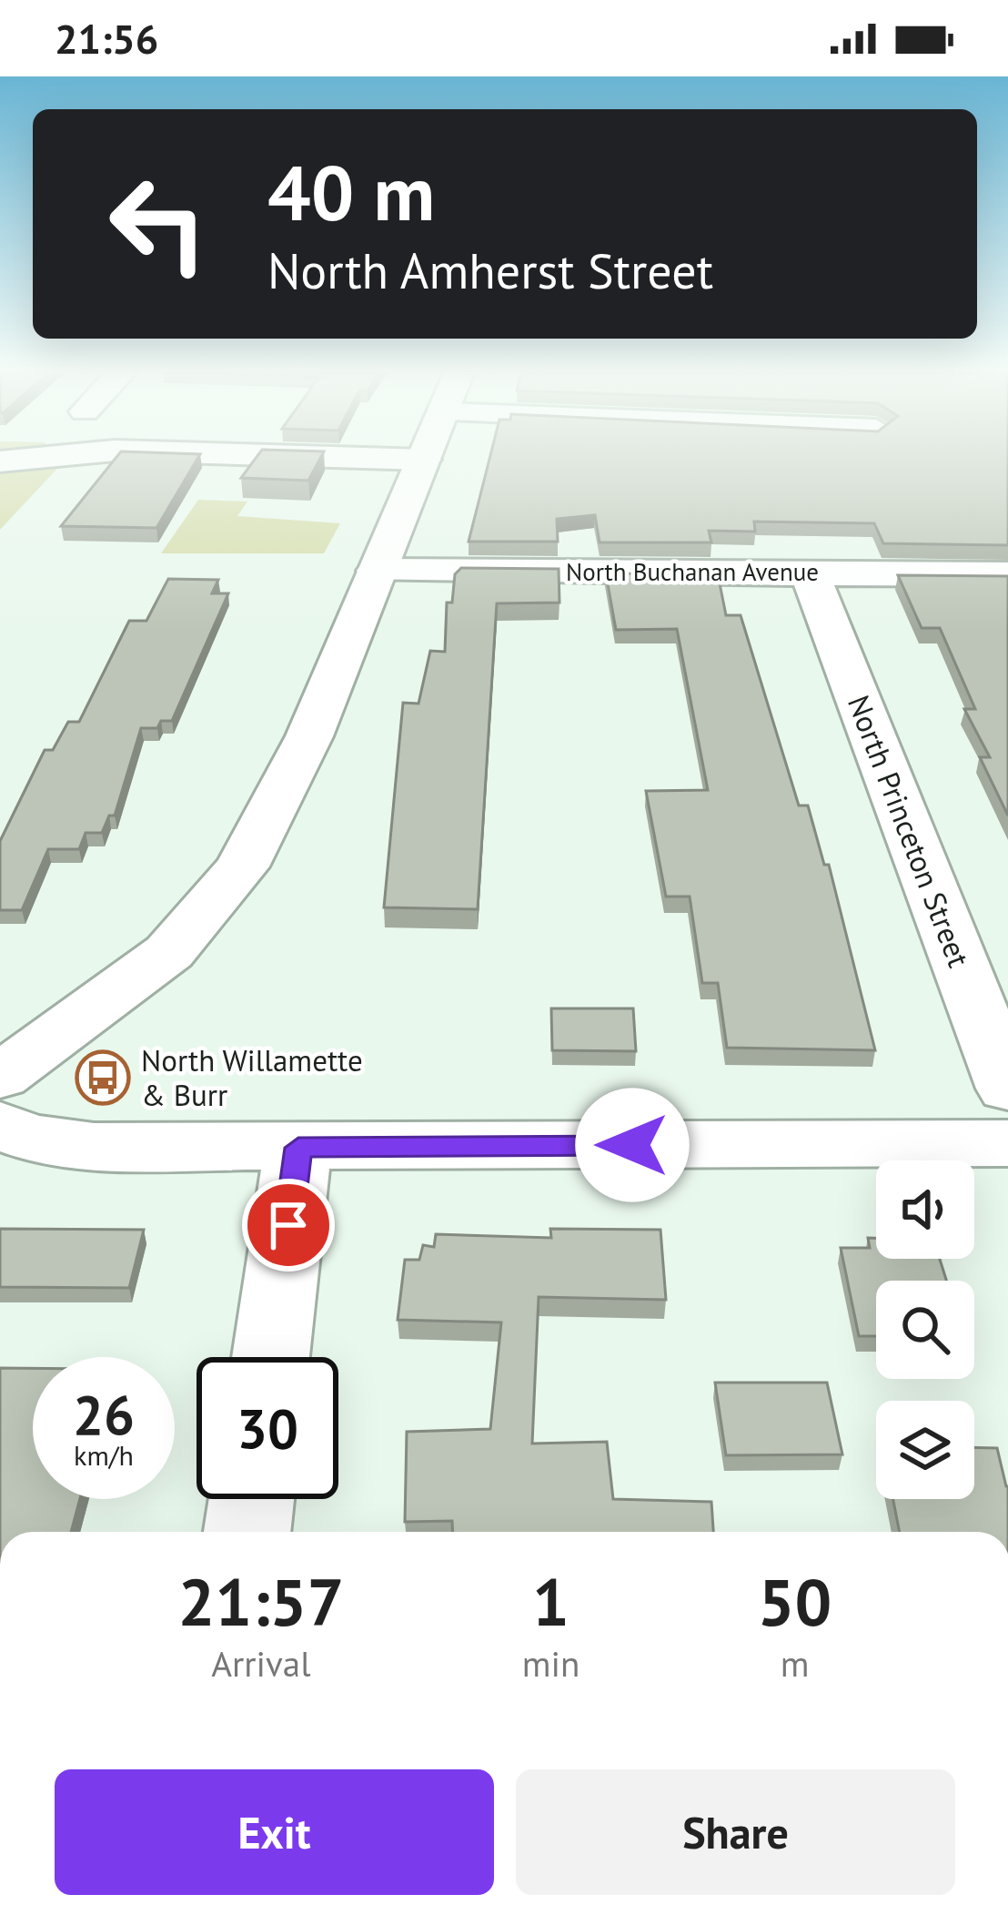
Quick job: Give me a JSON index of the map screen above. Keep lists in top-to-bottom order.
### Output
{
  "streets": {
    "street": ["North Buchanan Avenue", "North Princeton Street"]
  },
  "crossings": [
    ["North Buchanan Avenue", "North Princeton Street"]
  ],
  "places": {
    "bus stop": ["North Willamette & Burr"]
  },
  "page": {
    "status": "21:56",
    "turn": ["40 m", "North Amherst Street"],
    "speed": "26 km/h",
    "limit": "30",
    "eta": [
      "21:57",
      "Arrival",
      "1",
      "min",
      "50",
      "m"
    ],
    "buttons": ["Exit", "Share"]
  }
}
